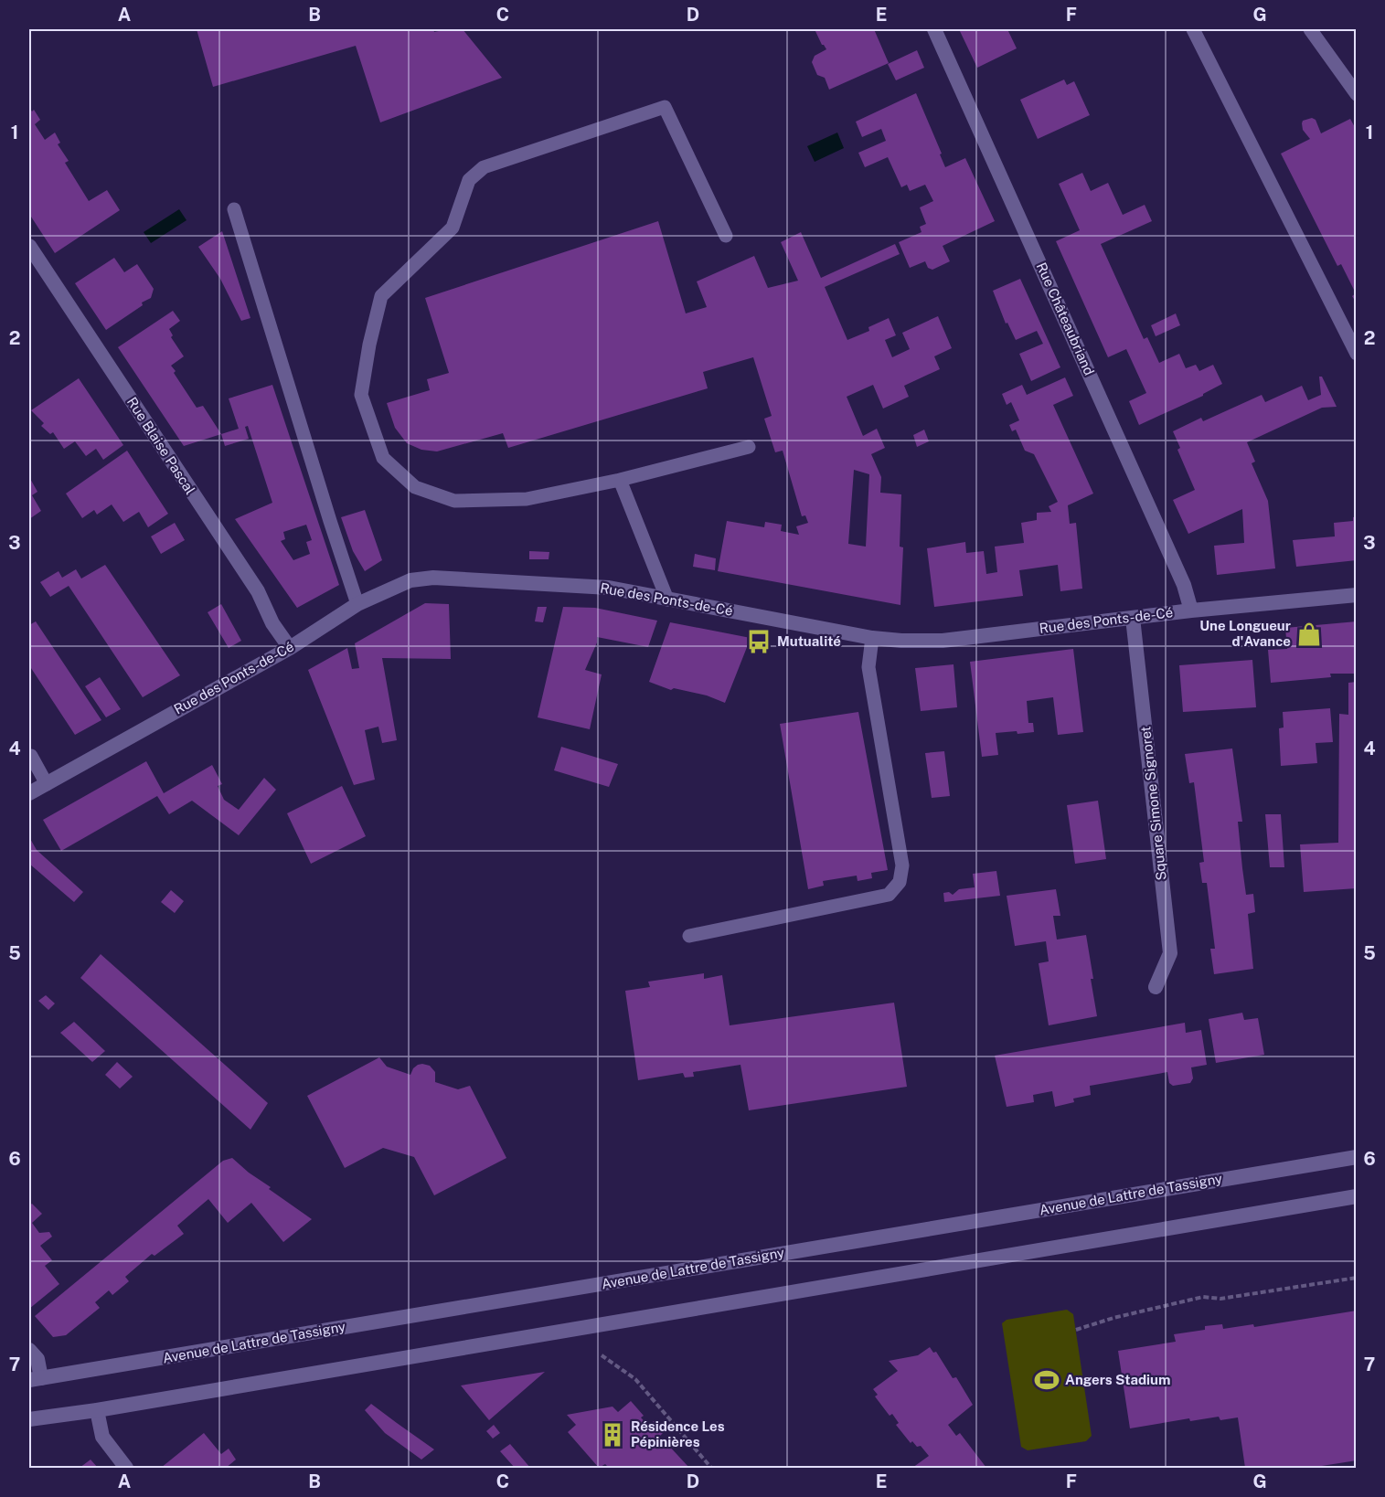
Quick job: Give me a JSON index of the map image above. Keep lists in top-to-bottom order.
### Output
{
  "streets": {
    "street": [
      "Rue Châteaubriand",
      "Rue Blaise Pascal",
      "Rue des Ponts-de-Cé",
      "Square Simone Signoret",
      "Avenue de Lattre de Tassigny"
    ]
  },
  "crossings": [
    ["Rue Châteaubriand", "Rue des Ponts-de-Cé"],
    ["Rue Blaise Pascal", "Rue des Ponts-de-Cé"],
    ["Rue des Ponts-de-Cé", "Square Simone Signoret"]
  ],
  "places": {
    "shop": ["Une Longueur d'Avance"],
    "bus stop": ["Mutualité"],
    "sports": ["Angers Stadium"],
    "building": ["Résidence Les Pépinières"]
  },
  "grid": {
    "columns": [
      "A",
      "B",
      "C",
      "D",
      "E",
      "F",
      "G"
    ],
    "rows": [
      "1",
      "2",
      "3",
      "4",
      "5",
      "6",
      "7"
    ]
  }
}
